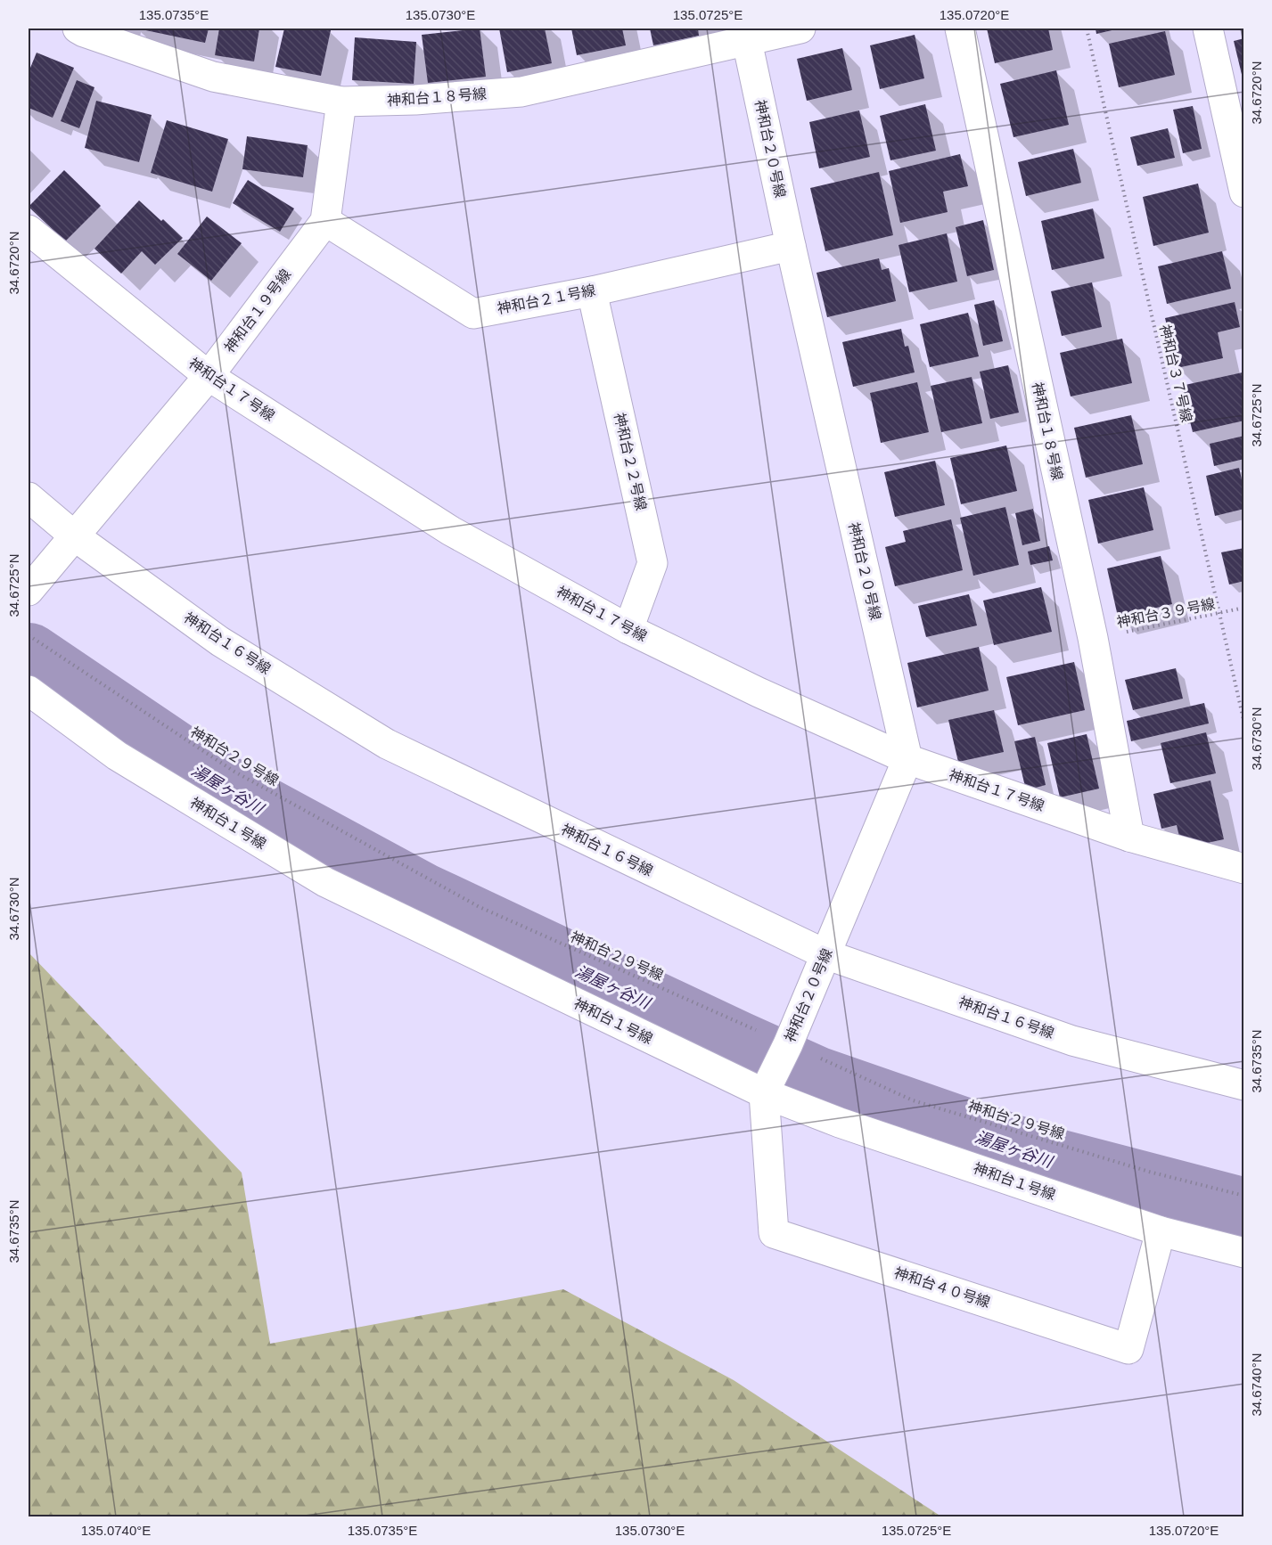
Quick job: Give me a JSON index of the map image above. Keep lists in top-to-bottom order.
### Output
{
  "streets": {
    "street": [
      "神和台１８号線",
      "神和台２０号線",
      "神和台２１号線",
      "神和台１９号線",
      "神和台１７号線",
      "神和台２２号線",
      "神和台１６号線",
      "神和台１号線",
      "神和台４０号線"
    ],
    "path": ["神和台３７号線", "神和台３９号線", "神和台２９号線"]
  },
  "crossings": [
    ["神和台１８号線", "神和台２０号線"],
    ["神和台１８号線", "神和台１９号線"],
    ["神和台１８号線", "神和台１７号線"],
    ["神和台１８号線", "神和台３９号線"],
    ["神和台２０号線", "神和台２１号線"],
    ["神和台２０号線", "神和台１７号線"],
    ["神和台２０号線", "神和台１６号線"],
    ["神和台２０号線", "神和台２９号線"],
    ["神和台２０号線", "神和台１号線"],
    ["神和台２０号線", "神和台４０号線"],
    ["神和台２１号線", "神和台１９号線"],
    ["神和台２１号線", "神和台２２号線"],
    ["神和台１９号線", "神和台１７号線"],
    ["神和台１９号線", "神和台１６号線"],
    ["神和台３７号線", "神和台３９号線"],
    ["神和台１７号線", "神和台２２号線"],
    ["神和台１号線", "神和台４０号線"]
  ],
  "water": ["湯屋ヶ谷川"],
  "coordinates": [
    "135.0735°E",
    "135.0730°E",
    "135.0725°E",
    "135.0720°E",
    "34.6720°N",
    "34.6725°N",
    "34.6730°N",
    "34.6735°N",
    "34.6740°N",
    "135.0740°E"
  ]
}
